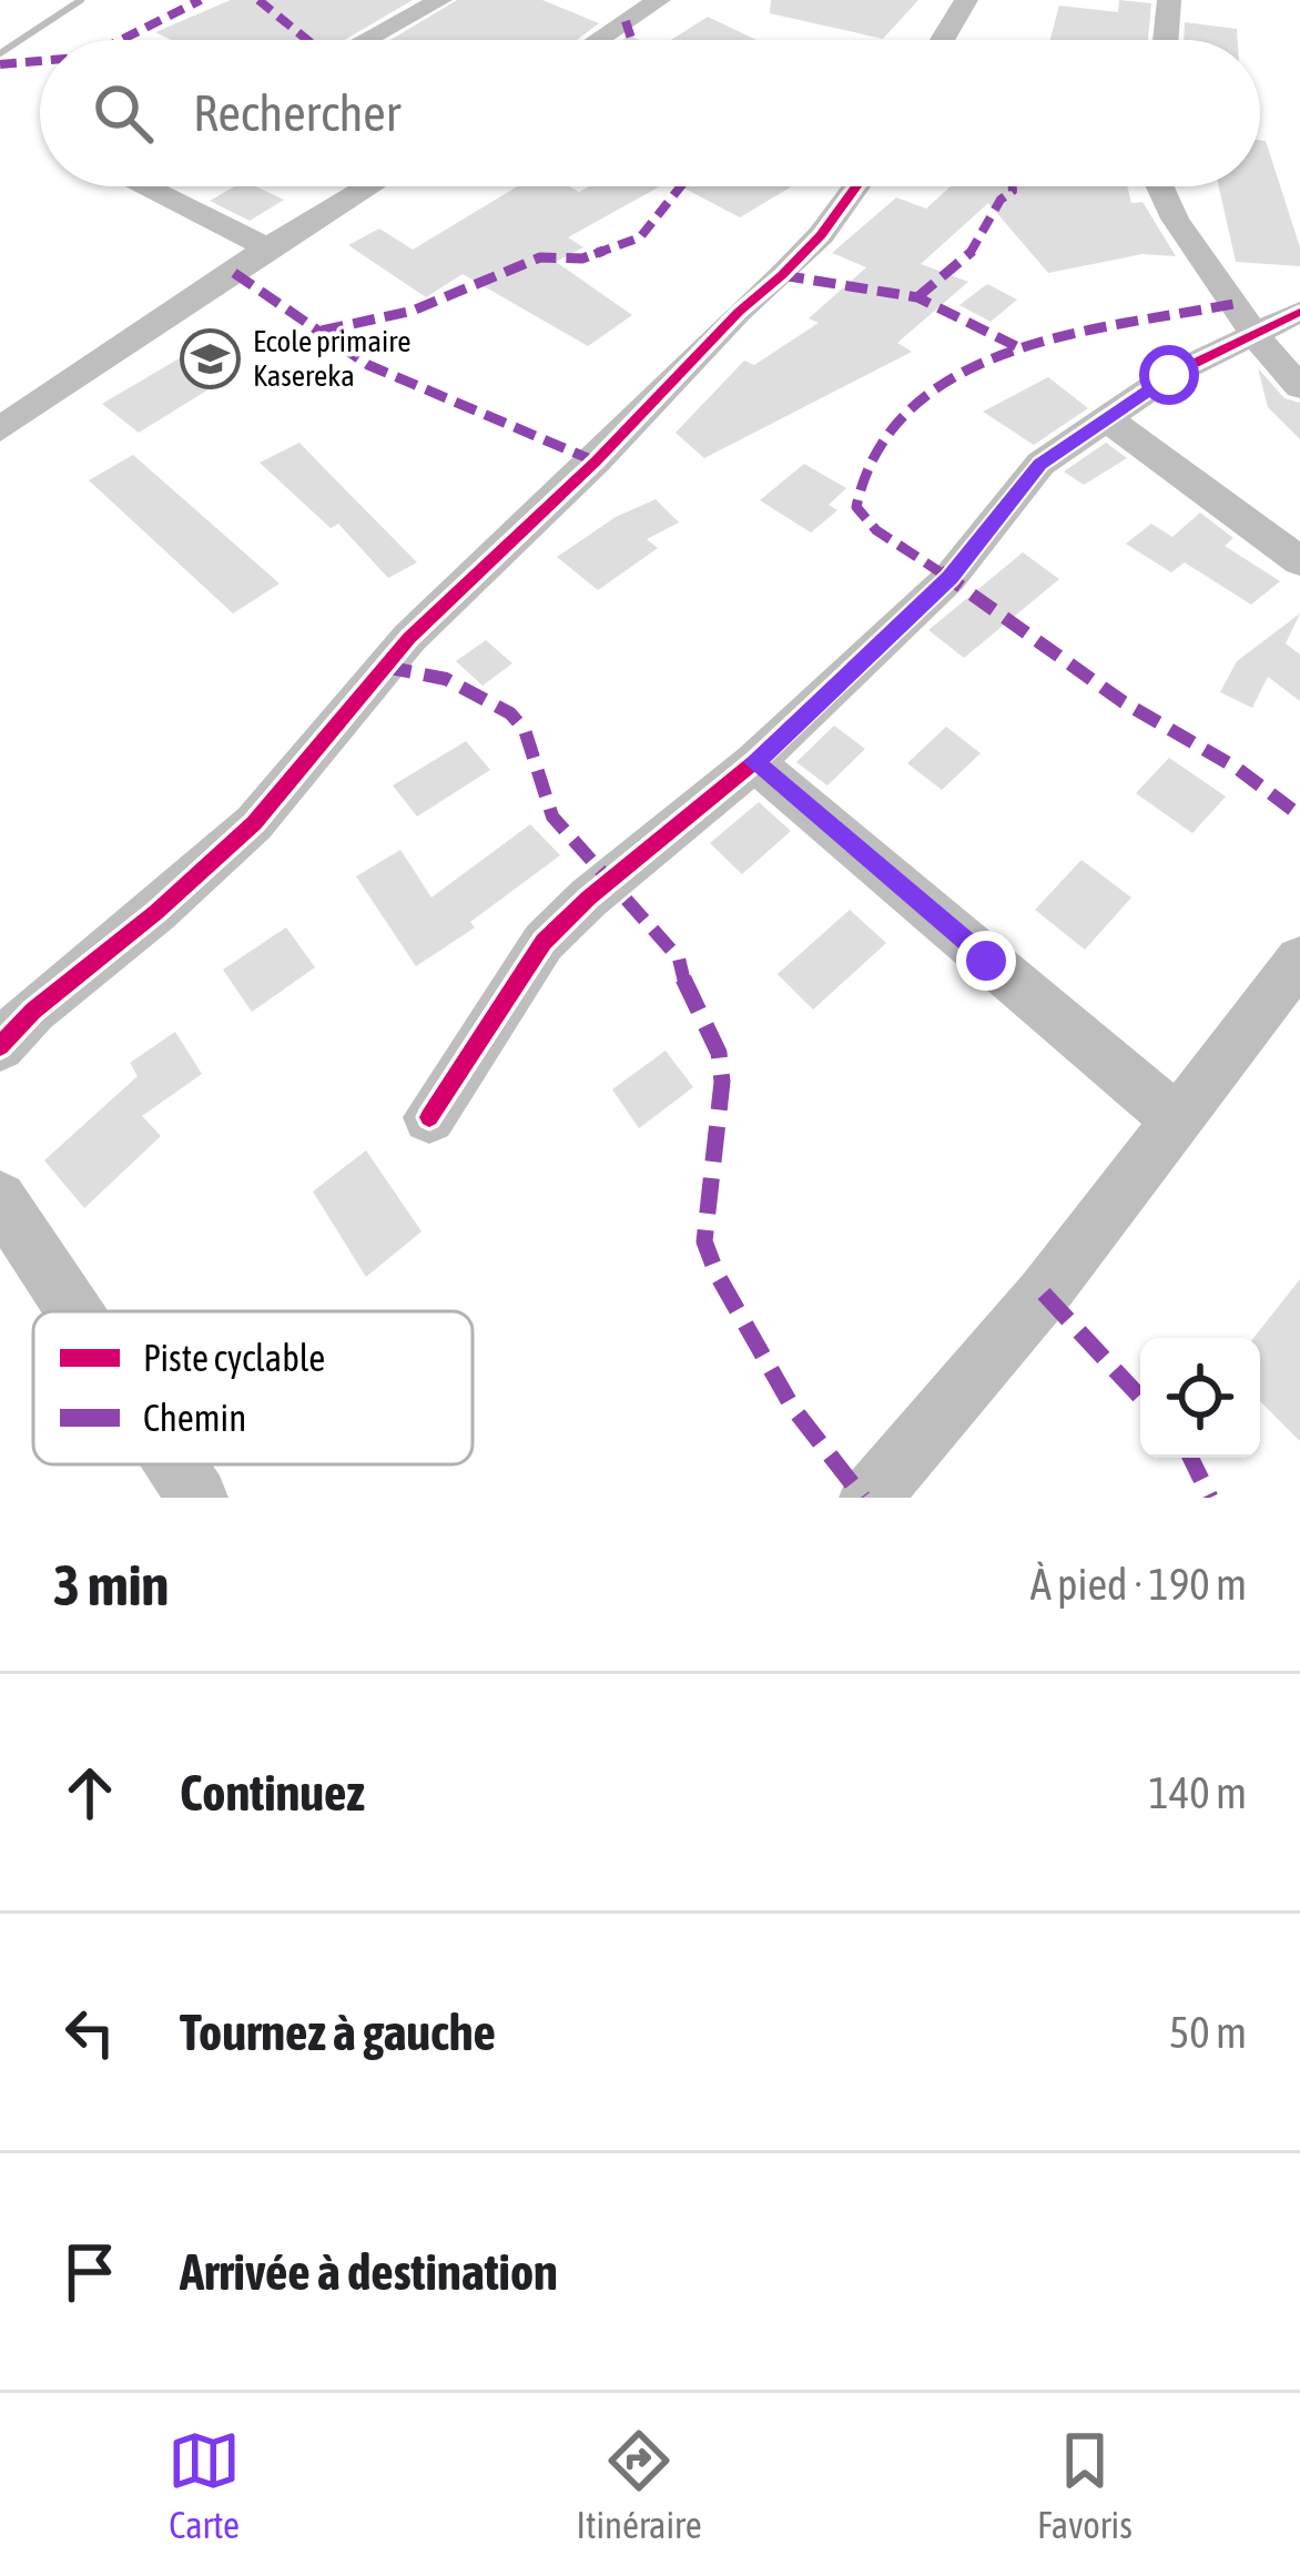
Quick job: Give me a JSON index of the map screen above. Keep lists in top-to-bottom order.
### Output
{
  "places": {
    "school or university": ["Ecole primaire Kasereka"]
  },
  "legend": ["Piste cyclable", "Chemin"],
  "page": {
    "search": "Rechercher",
    "heading": ["3 min", "À pied · 190 m"],
    "list": [
      ["Continuez", "140 m"],
      ["Tournez à gauche", "50 m"],
      "Arrivée à destination"
    ],
    "nav": ["Carte", "Itinéraire", "Favoris"]
  }
}
